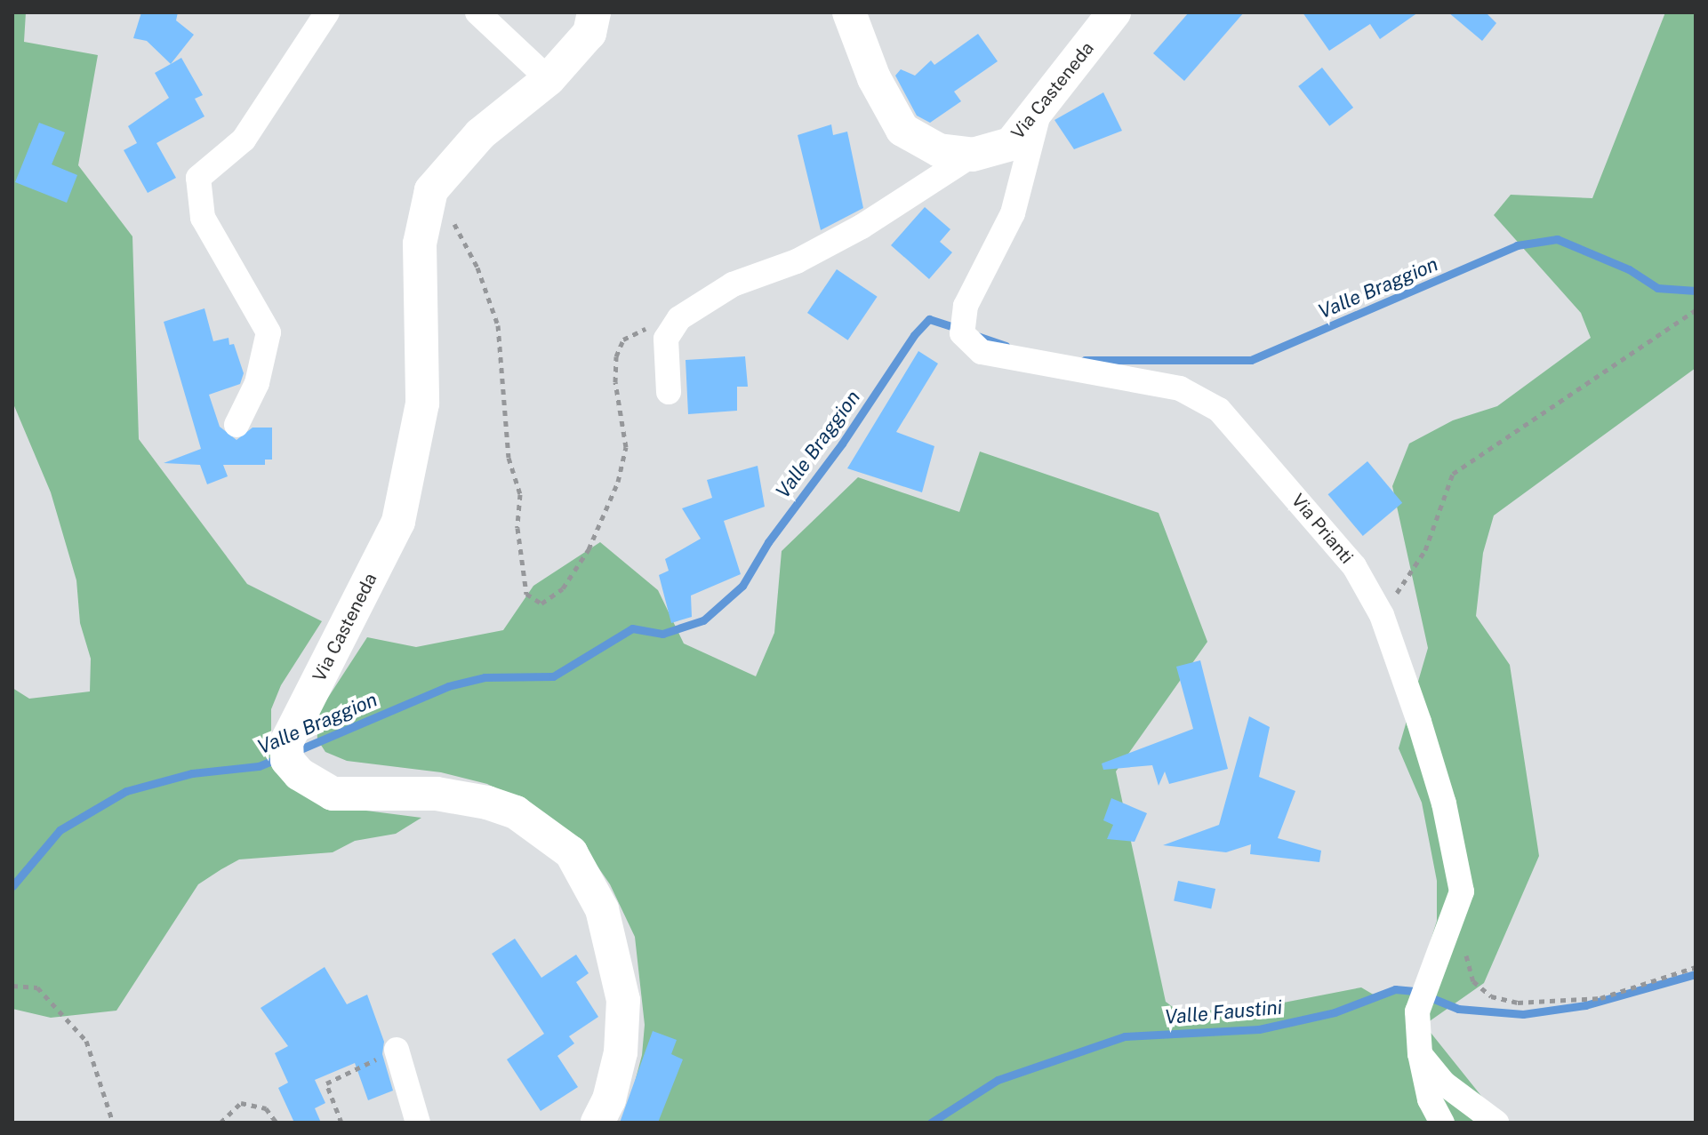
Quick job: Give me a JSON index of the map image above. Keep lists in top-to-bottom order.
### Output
{
  "streets": {
    "street": ["Via Casteneda", "Via Prianti"]
  },
  "crossings": [
    ["Via Casteneda", "Via Prianti"]
  ],
  "water": ["Valle Braggion", "Valle Faustini"]
}
